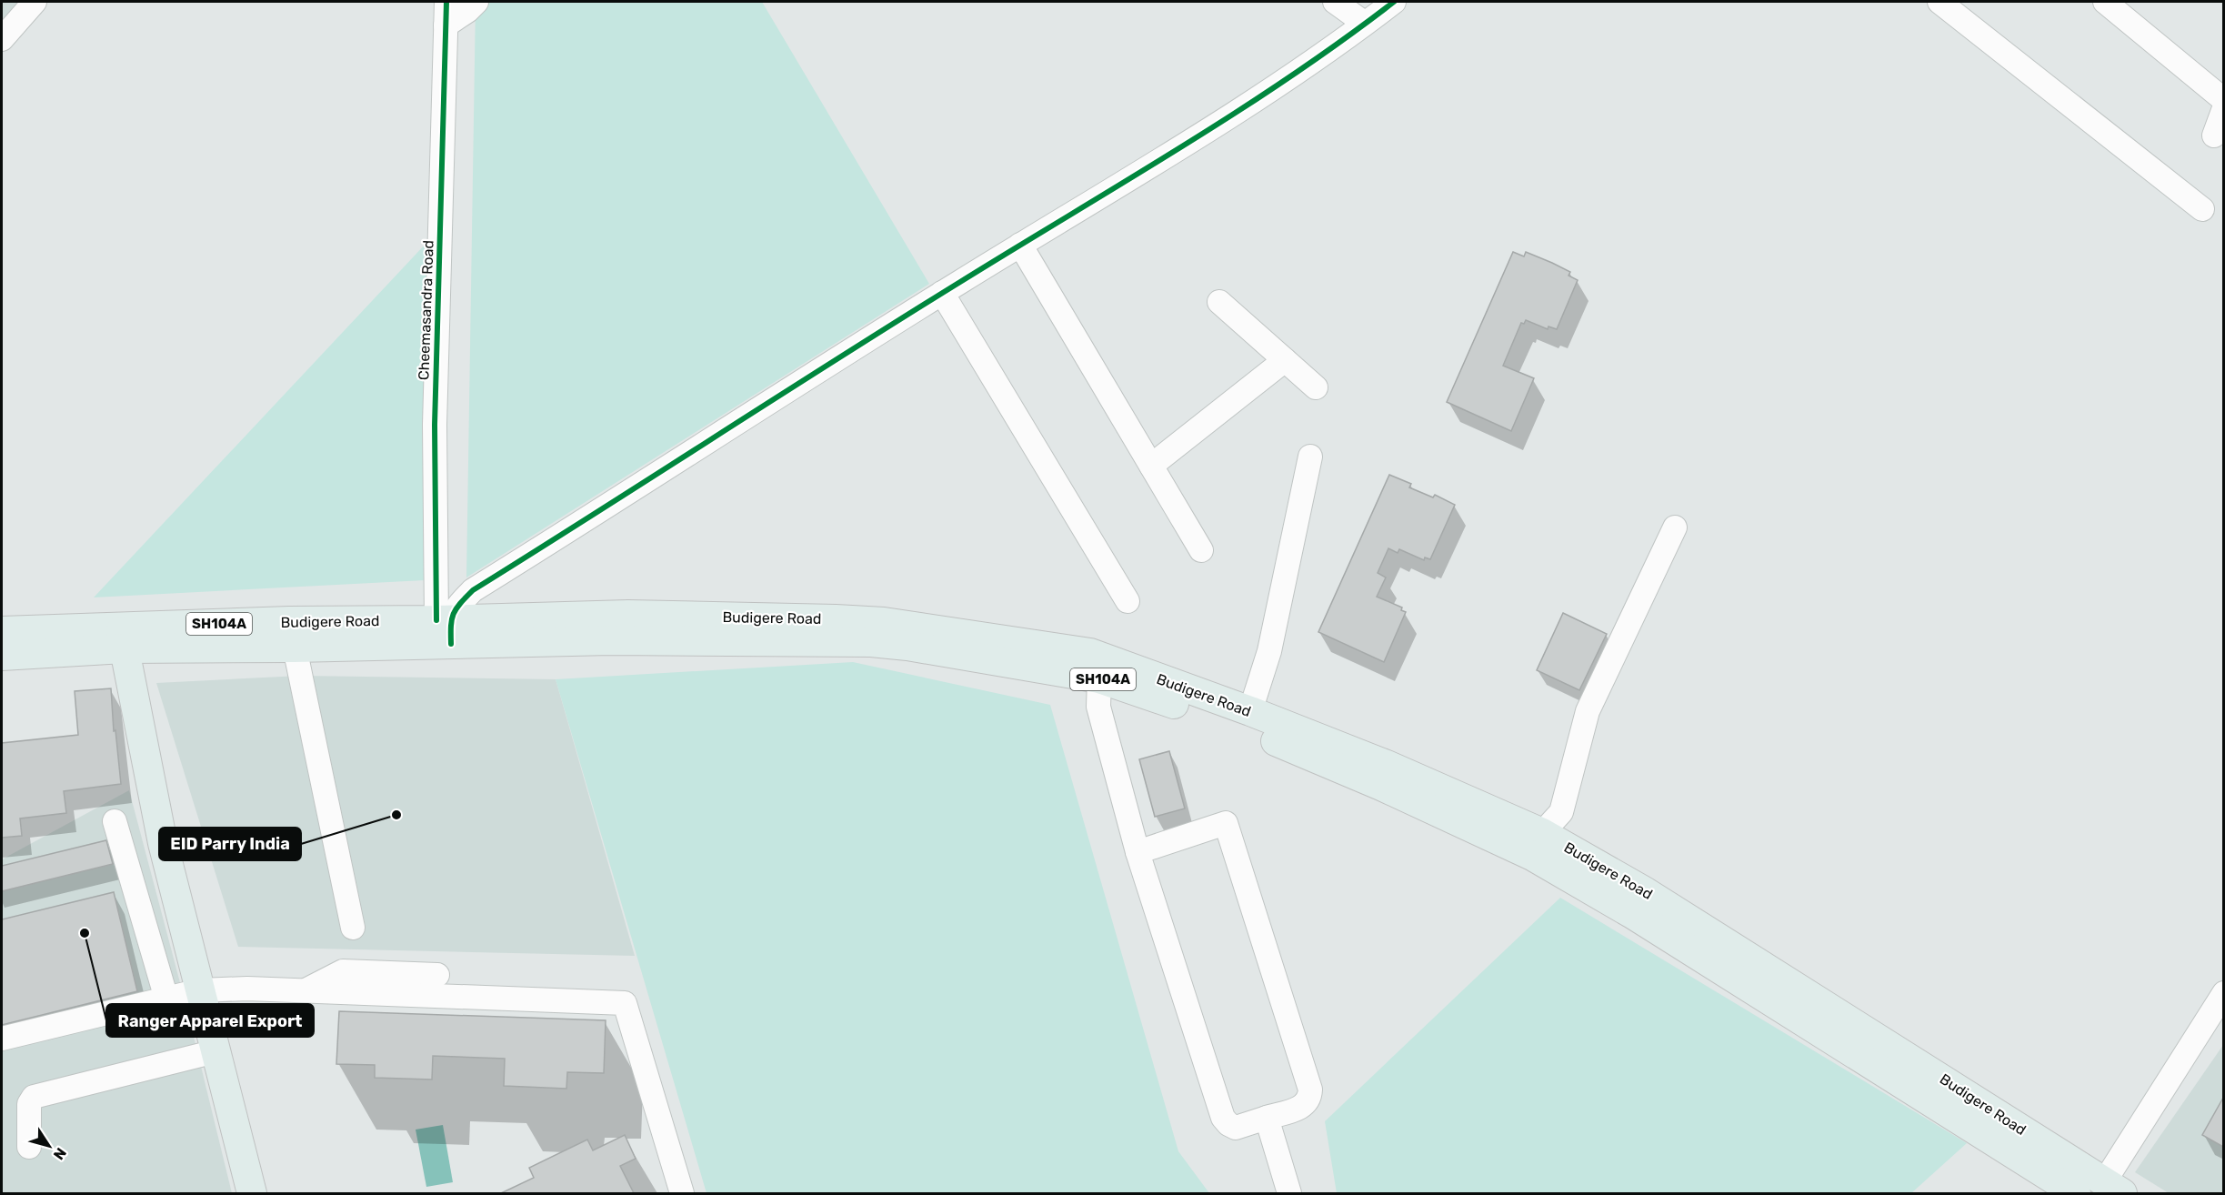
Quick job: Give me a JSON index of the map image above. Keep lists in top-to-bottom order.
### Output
{
  "streets": {
    "main road": ["Budigere Road", "SH104A"],
    "street": ["Cheemasandra Road"]
  },
  "crossings": [
    ["Cheemasandra Road", "Budigere Road"]
  ],
  "places": ["EID Parry India", "Ranger Apparel Export"],
  "north": "bottom right"
}
